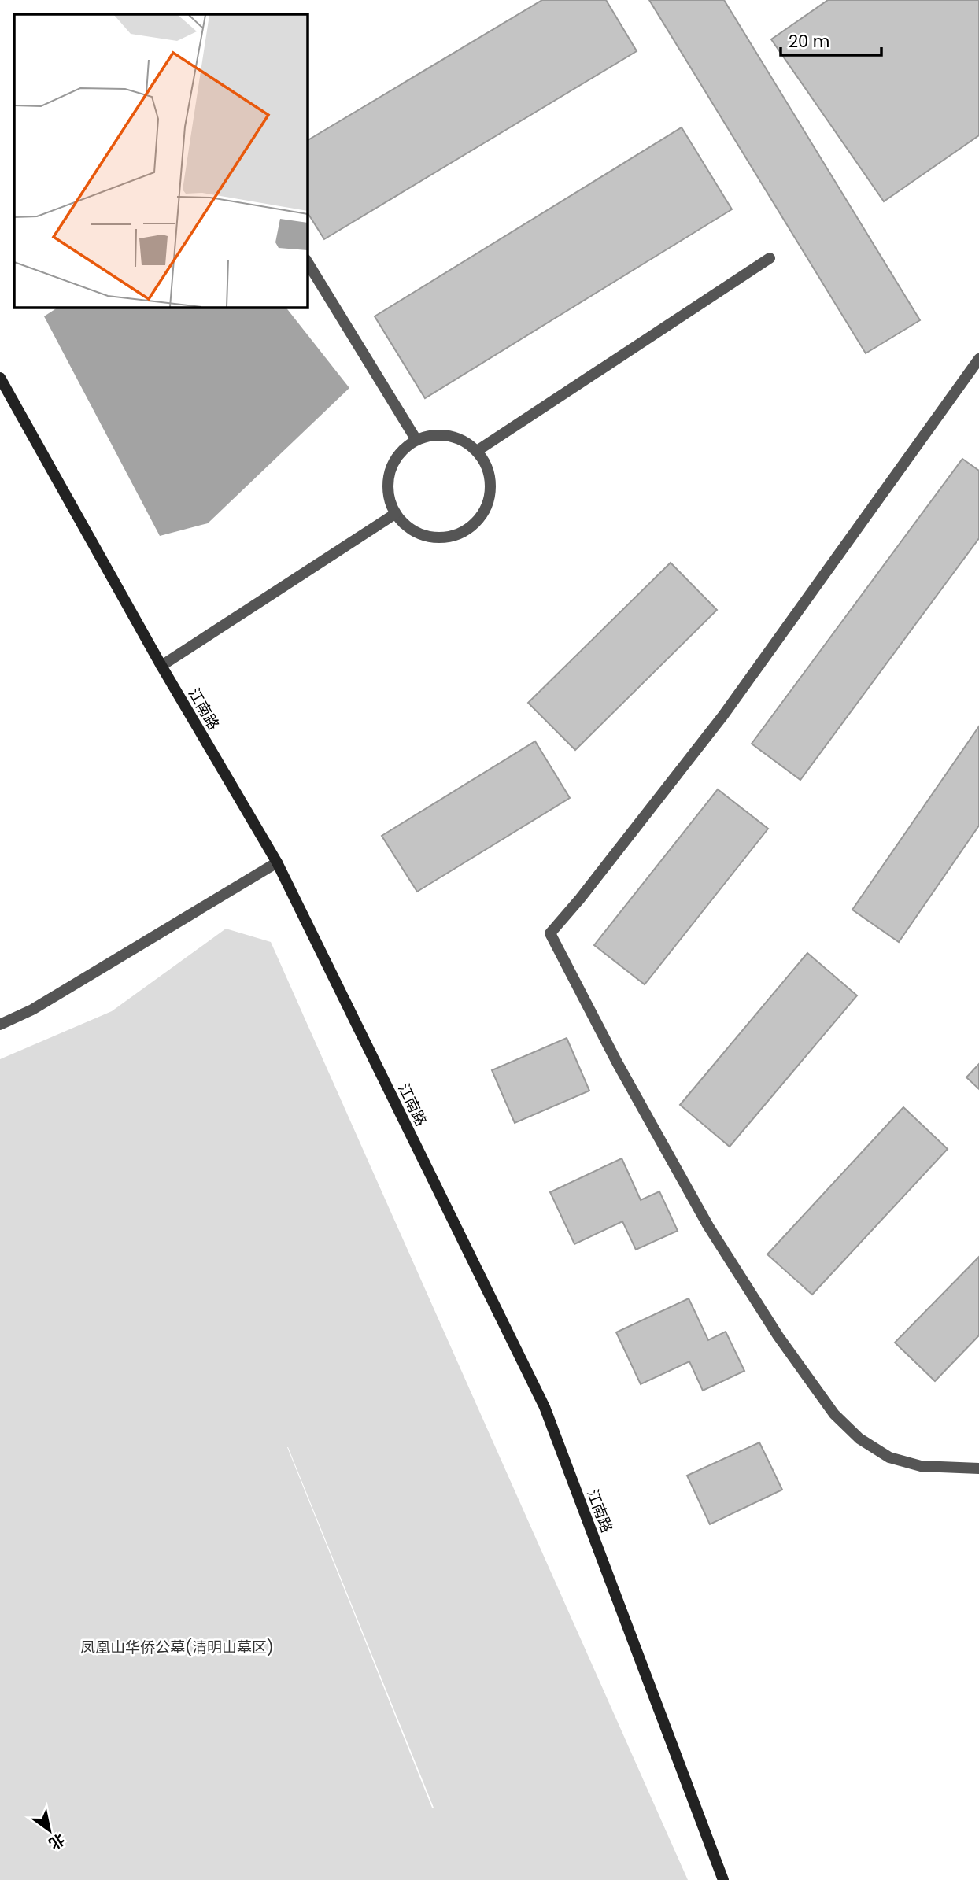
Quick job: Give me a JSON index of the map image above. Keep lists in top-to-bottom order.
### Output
{
  "streets": {
    "main road": ["江南路"]
  },
  "parks": ["凤凰山华侨公墓(清明山墓区)"],
  "scale_bar": "20 m",
  "north": "bottom right"
}
